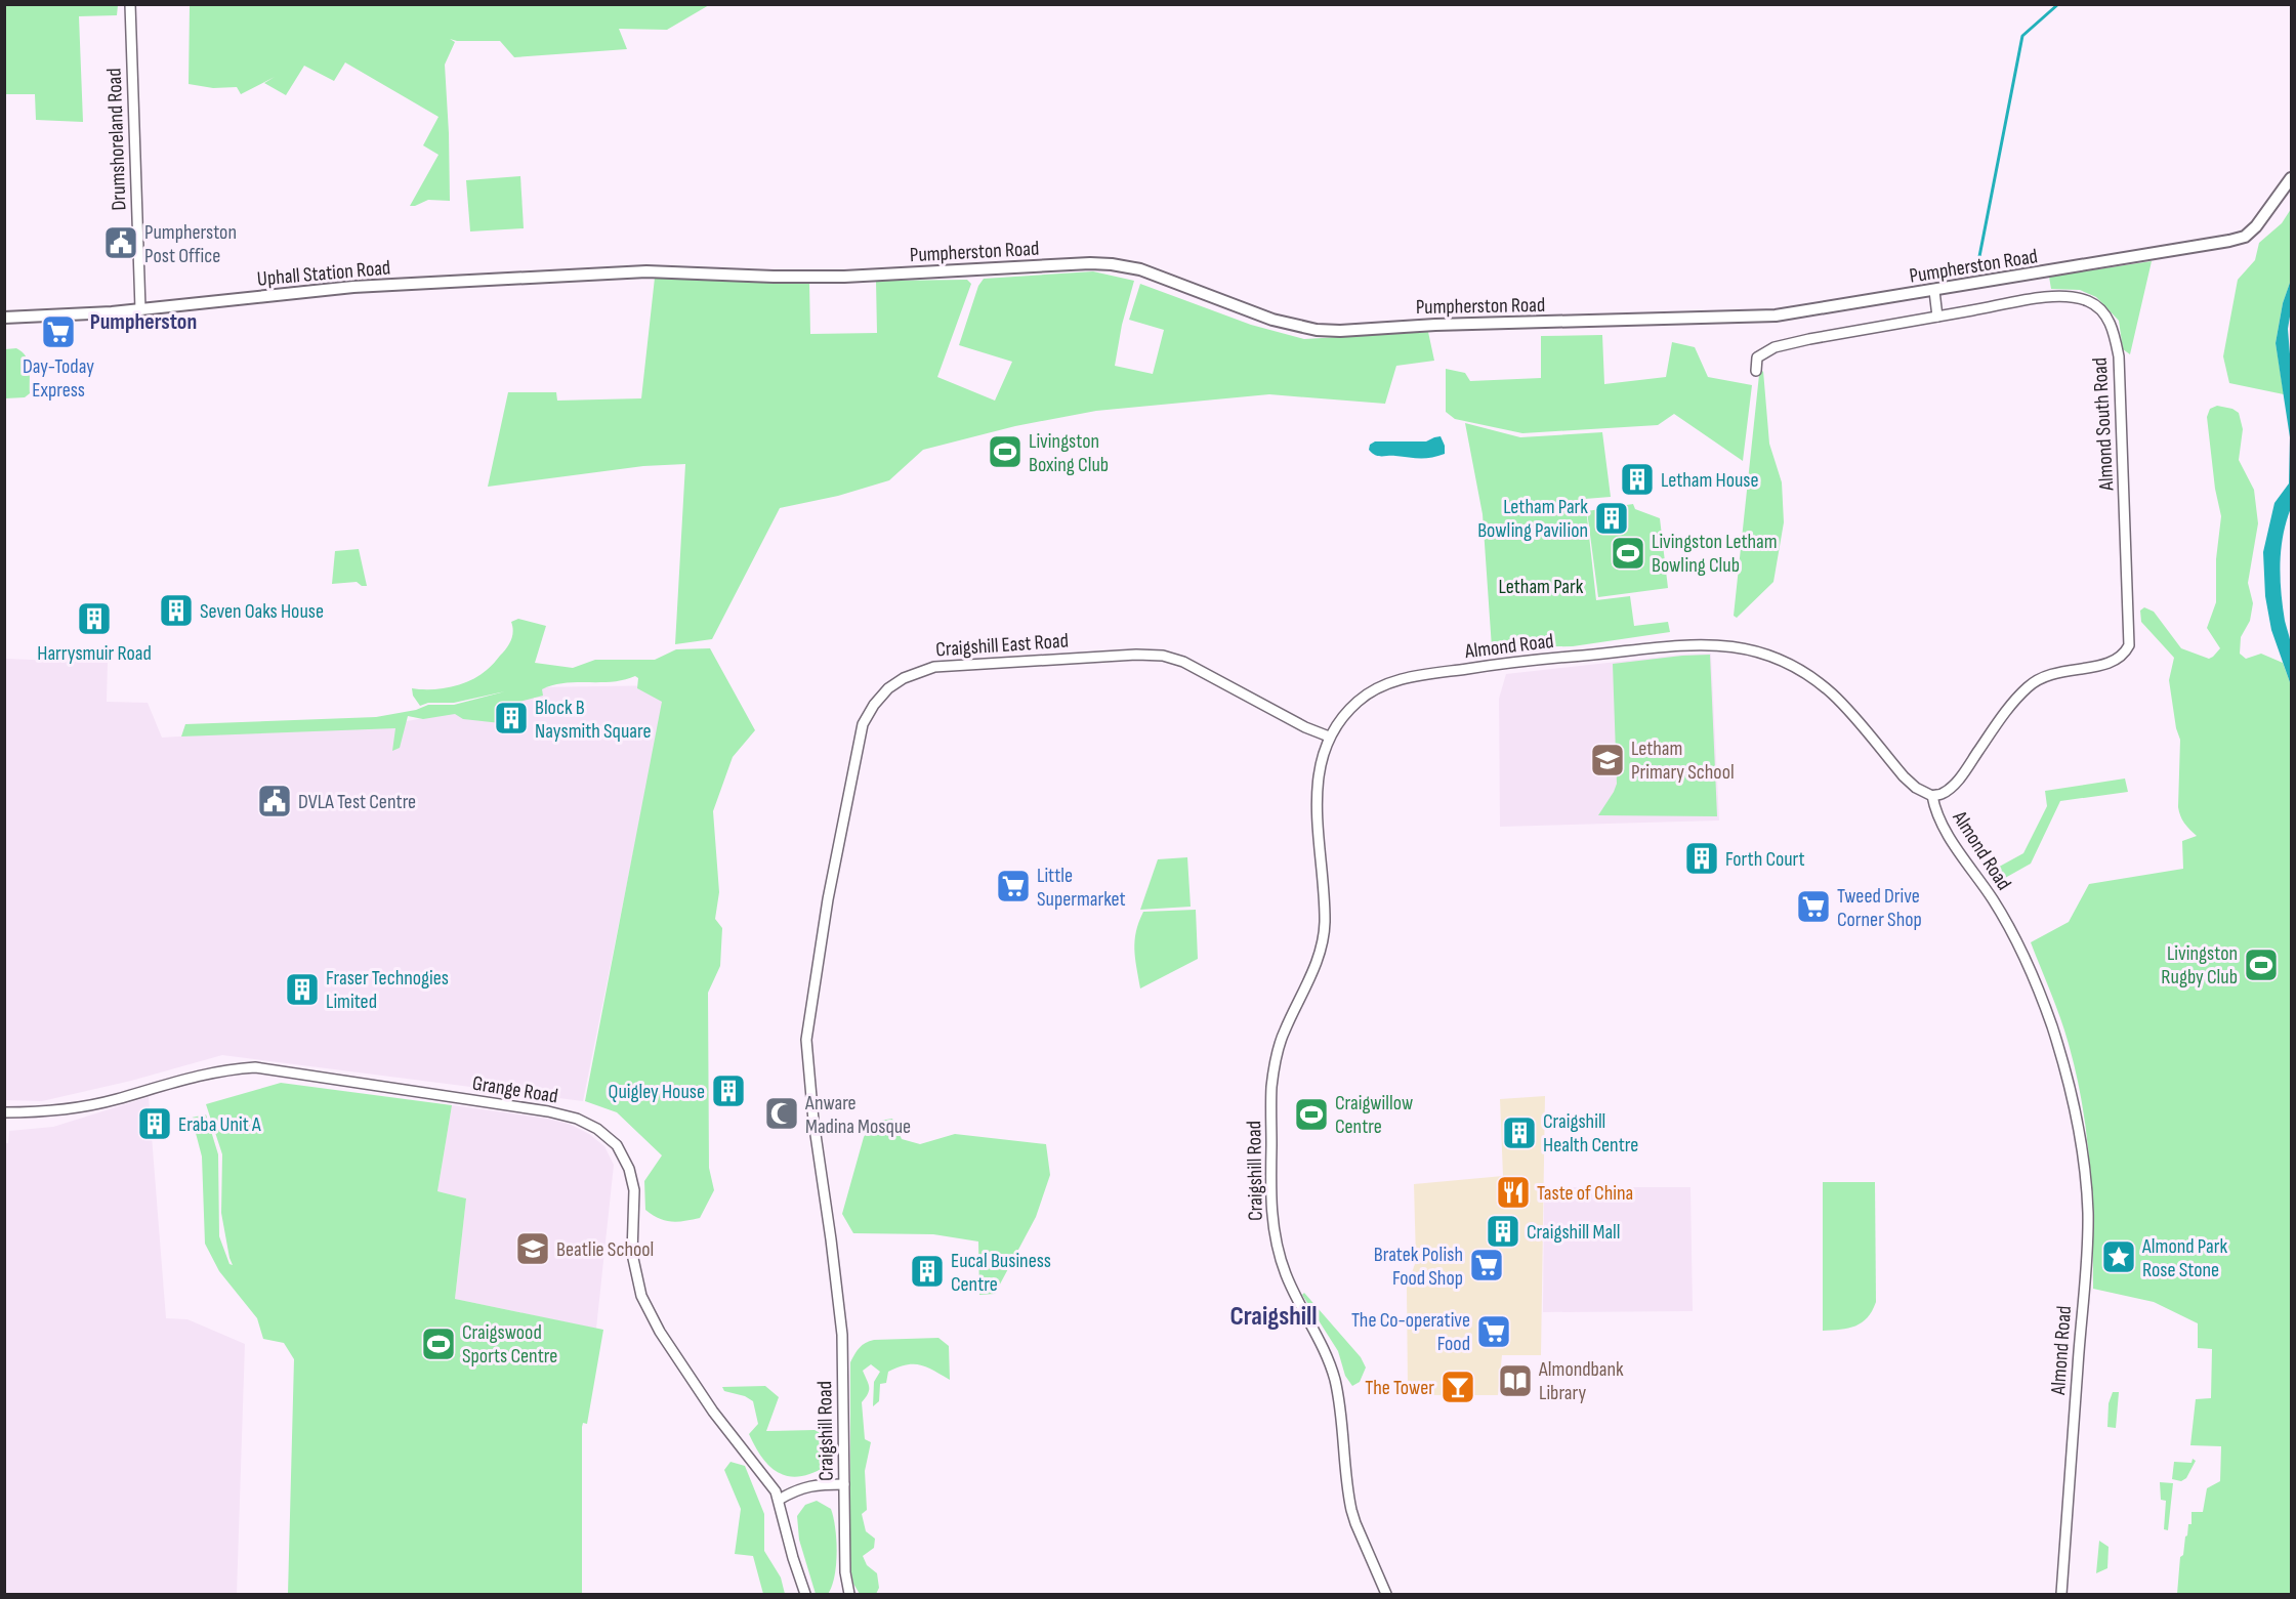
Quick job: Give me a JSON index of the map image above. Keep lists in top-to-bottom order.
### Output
{
  "streets": {
    "main road": ["Pumpherston Road", "Uphall Station Road"],
    "street": [
      "Drumshoreland Road",
      "Almond South Road",
      "Craigshill East Road",
      "Almond Road",
      "Grange Road",
      "Craigshill Road"
    ]
  },
  "crossings": [
    ["Drumshoreland Road", "Uphall Station Road"],
    ["Pumpherston Road", "Uphall Station Road"],
    ["Almond South Road", "Almond Road"],
    ["Craigshill East Road", "Almond Road"],
    ["Craigshill East Road", "Craigshill Road"],
    ["Almond Road", "Craigshill Road"]
  ],
  "districts": ["Pumpherston", "Craigshill"],
  "parks": ["Letham Park"],
  "places": {
    "public building": ["Pumpherston Post Office", "DVLA Test Centre"],
    "supermarket": [
      "Day-Today Express",
      "Little Supermarket",
      "Tweed Drive Corner Shop",
      "Bratek Polish Food Shop",
      "The Co-operative Food"
    ],
    "sports": [
      "Livingston Boxing Club",
      "Livingston Letham Bowling Club",
      "Livingston Rugby Club",
      "Craigwillow Centre",
      "Craigswood Sports Centre"
    ],
    "building": [
      "Letham House",
      "Letham Park Bowling Pavilion",
      "Seven Oaks House",
      "Harrysmuir Road",
      "Block B Naysmith Square",
      "Forth Court",
      "Fraser Technogies Limited",
      "Quigley House",
      "Eraba Unit A",
      "Craigshill Health Centre",
      "Craigshill Mall",
      "Eucal Business Centre"
    ],
    "school or university": ["Letham Primary School", "Beatlie School"],
    "mosque": ["Anware Madina Mosque"],
    "restaurant": ["Taste of China"],
    "place": ["Almond Park Rose Stone"],
    "library": ["Almondbank Library"],
    "bar": ["The Tower"]
  }
}
